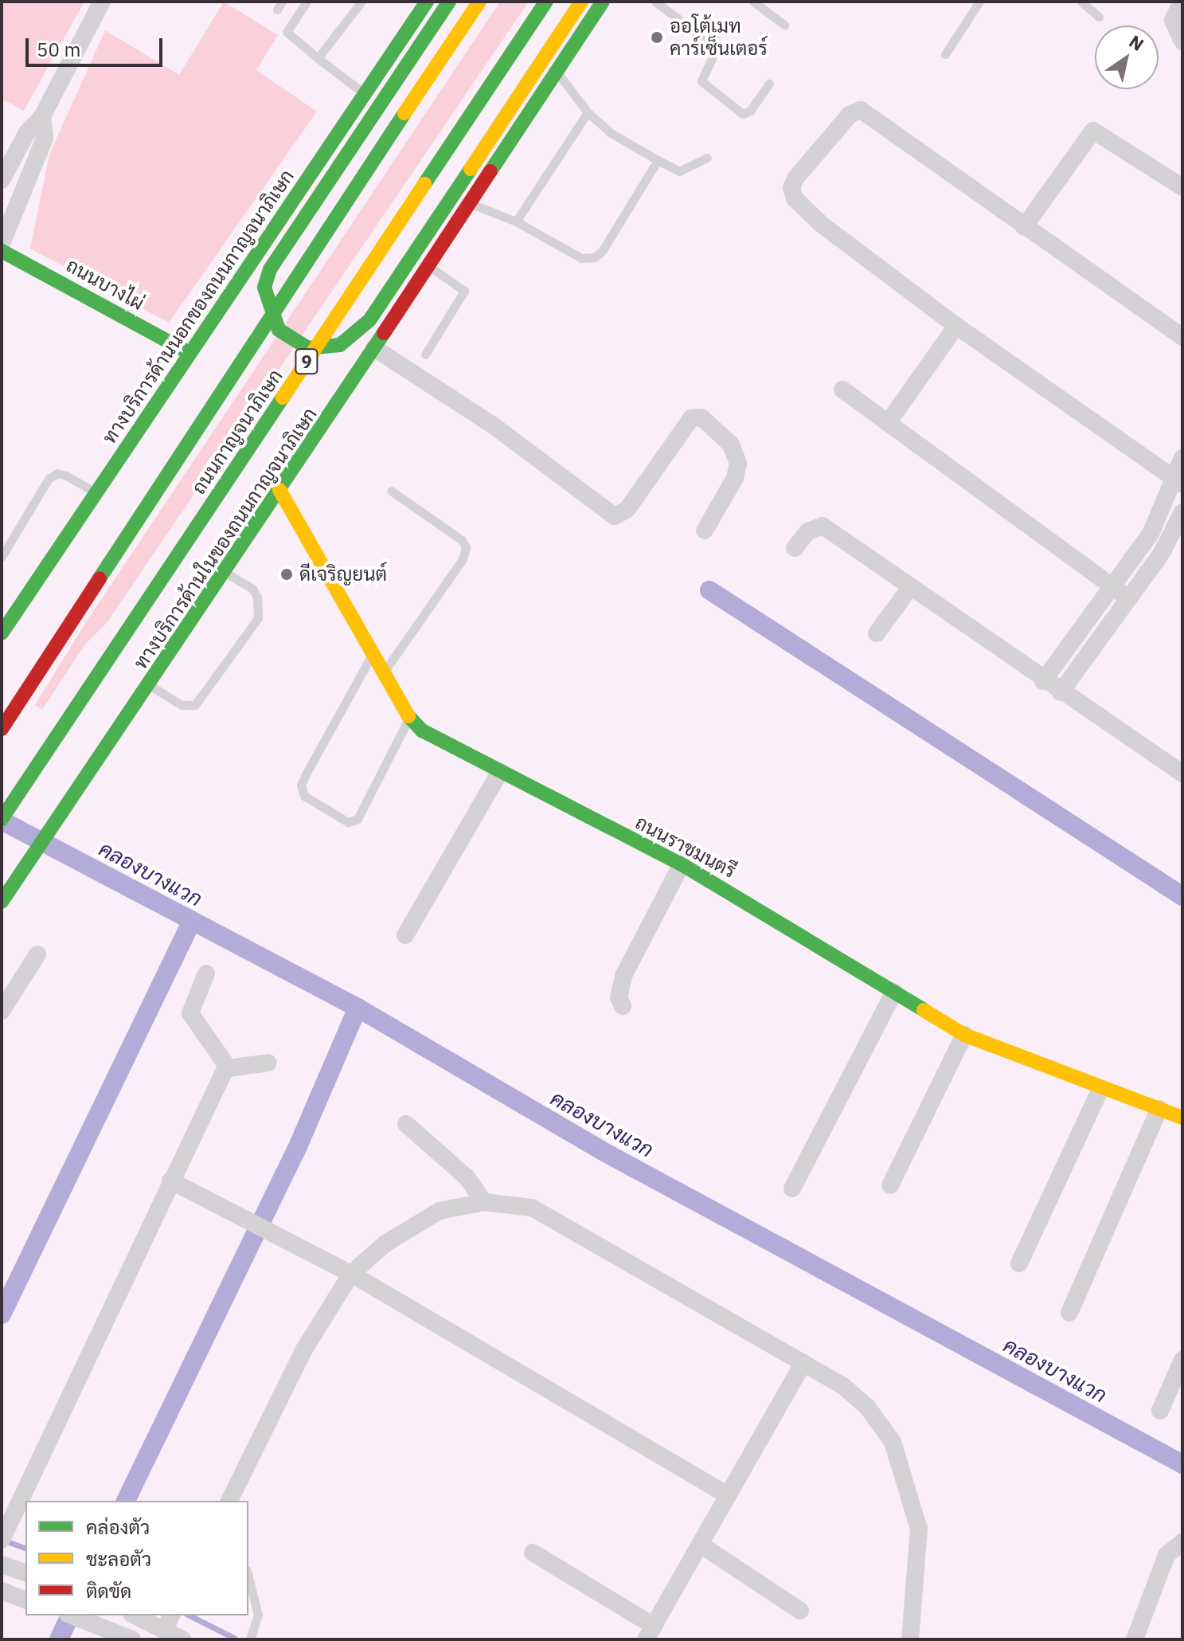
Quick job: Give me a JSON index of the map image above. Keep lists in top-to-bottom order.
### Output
{
  "streets": {
    "main road": [
      "ถนนบางไผ่",
      "ทางบริการด้านนอกของถนนกาญจนาภิเษก",
      "9",
      "ถนนกาญจนาภิเษก",
      "ทางบริการด้านในของถนนกาญจนาภิเษก",
      "ถนนราชมนตรี"
    ]
  },
  "crossings": [
    ["ถนนบางไผ่", "ทางบริการด้านนอกของถนนกาญจนาภิเษก"],
    ["ทางบริการด้านในของถนนกาญจนาภิเษก", "ถนนราชมนตรี"]
  ],
  "water": ["คลองบางแวก"],
  "places": ["ออโต้เมท คาร์เซ็นเตอร์", "ดีเจริญยนต์"],
  "legend": ["คล่องตัว", "ชะลอตัว", "ติดขัด"],
  "scale_bar": "50 m",
  "north": "top right"
}
